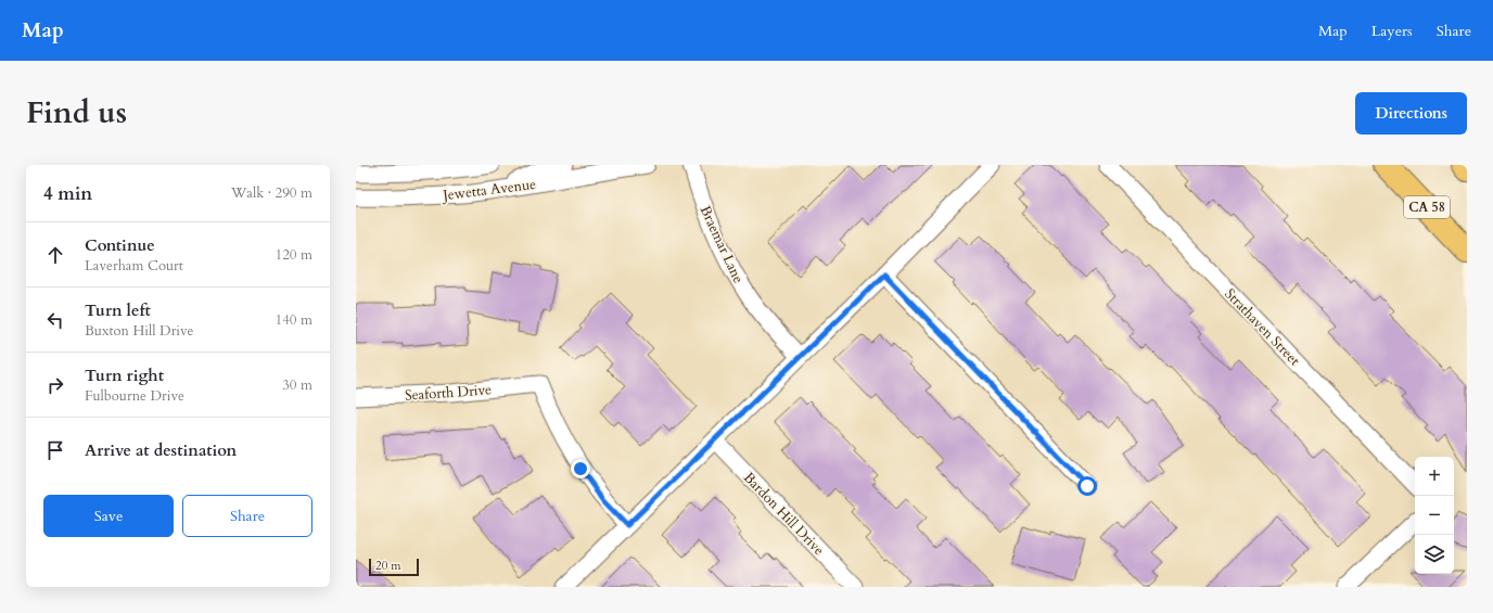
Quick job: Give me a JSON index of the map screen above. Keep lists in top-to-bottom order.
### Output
{
  "streets": {
    "highway": ["CA 58"],
    "street": [
      "Jewetta Avenue",
      "Braemar Lane",
      "Strathaven Street",
      "Seaforth Drive",
      "Bardon Hill Drive"
    ]
  },
  "scale_bar": "20 m",
  "page": {
    "header": "Map",
    "nav": ["Map", "Layers", "Share"],
    "title": "Find us",
    "buttons": [
      "Directions",
      ["Save", "Share"]
    ],
    "heading": ["4 min", "Walk · 290 m"],
    "list": [
      ["Continue", "Laverham Court", "120 m"],
      ["Turn left", "Buxton Hill Drive", "140 m"],
      ["Turn right", "Fulbourne Drive", "30 m"],
      "Arrive at destination"
    ],
    "map_buttons": ["+", "−"],
    "scale": "20 m"
  }
}
